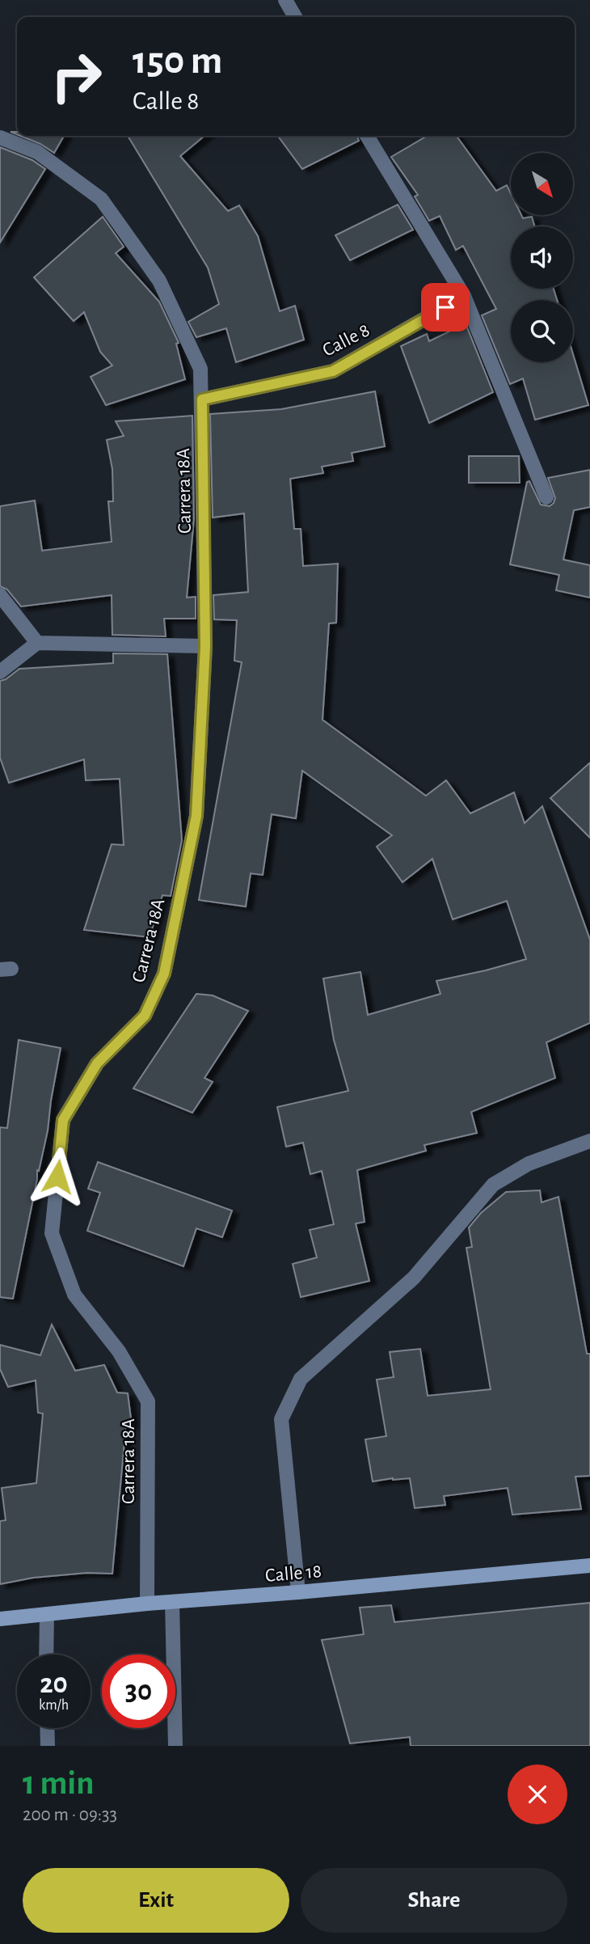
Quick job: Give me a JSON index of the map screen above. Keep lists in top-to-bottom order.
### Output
{
  "streets": {
    "main road": ["Calle 18"],
    "street": ["Calle 8", "Carrera 18A"]
  },
  "crossings": [
    ["Calle 8", "Carrera 18A"],
    ["Carrera 18A", "Calle 18"]
  ],
  "north": "bottom right",
  "page": {
    "turn": ["150 m", "Calle 8"],
    "speed": "20 km/h",
    "limit": "30",
    "heading": ["1 min", "200 m · 09:33"],
    "buttons": ["Exit", "Share"]
  }
}
